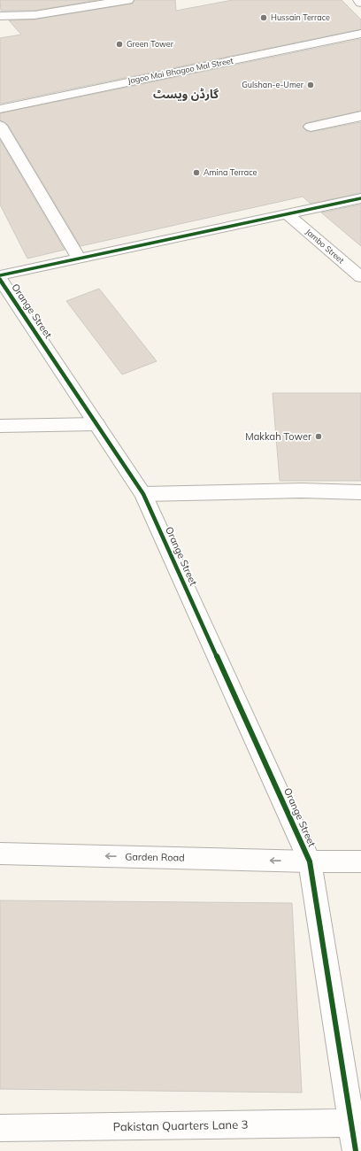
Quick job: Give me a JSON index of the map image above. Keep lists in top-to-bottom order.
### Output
{
  "streets": {
    "street": [
      "Jagoo Mai Bhagoo Mal Street",
      "Jambo Street",
      "Orange Street",
      "Garden Road",
      "Pakistan Quarters Lane 3"
    ]
  },
  "crossings": [
    ["Orange Street", "Garden Road"],
    ["Orange Street", "Pakistan Quarters Lane 3"]
  ],
  "one_way": ["Garden Road"],
  "districts": ["گارڈن ویسٹ"],
  "places": [
    "Hussain Terrace",
    "Green Tower",
    "Gulshan-e-Umer",
    "Amina Terrace",
    "Makkah Tower"
  ]
}
